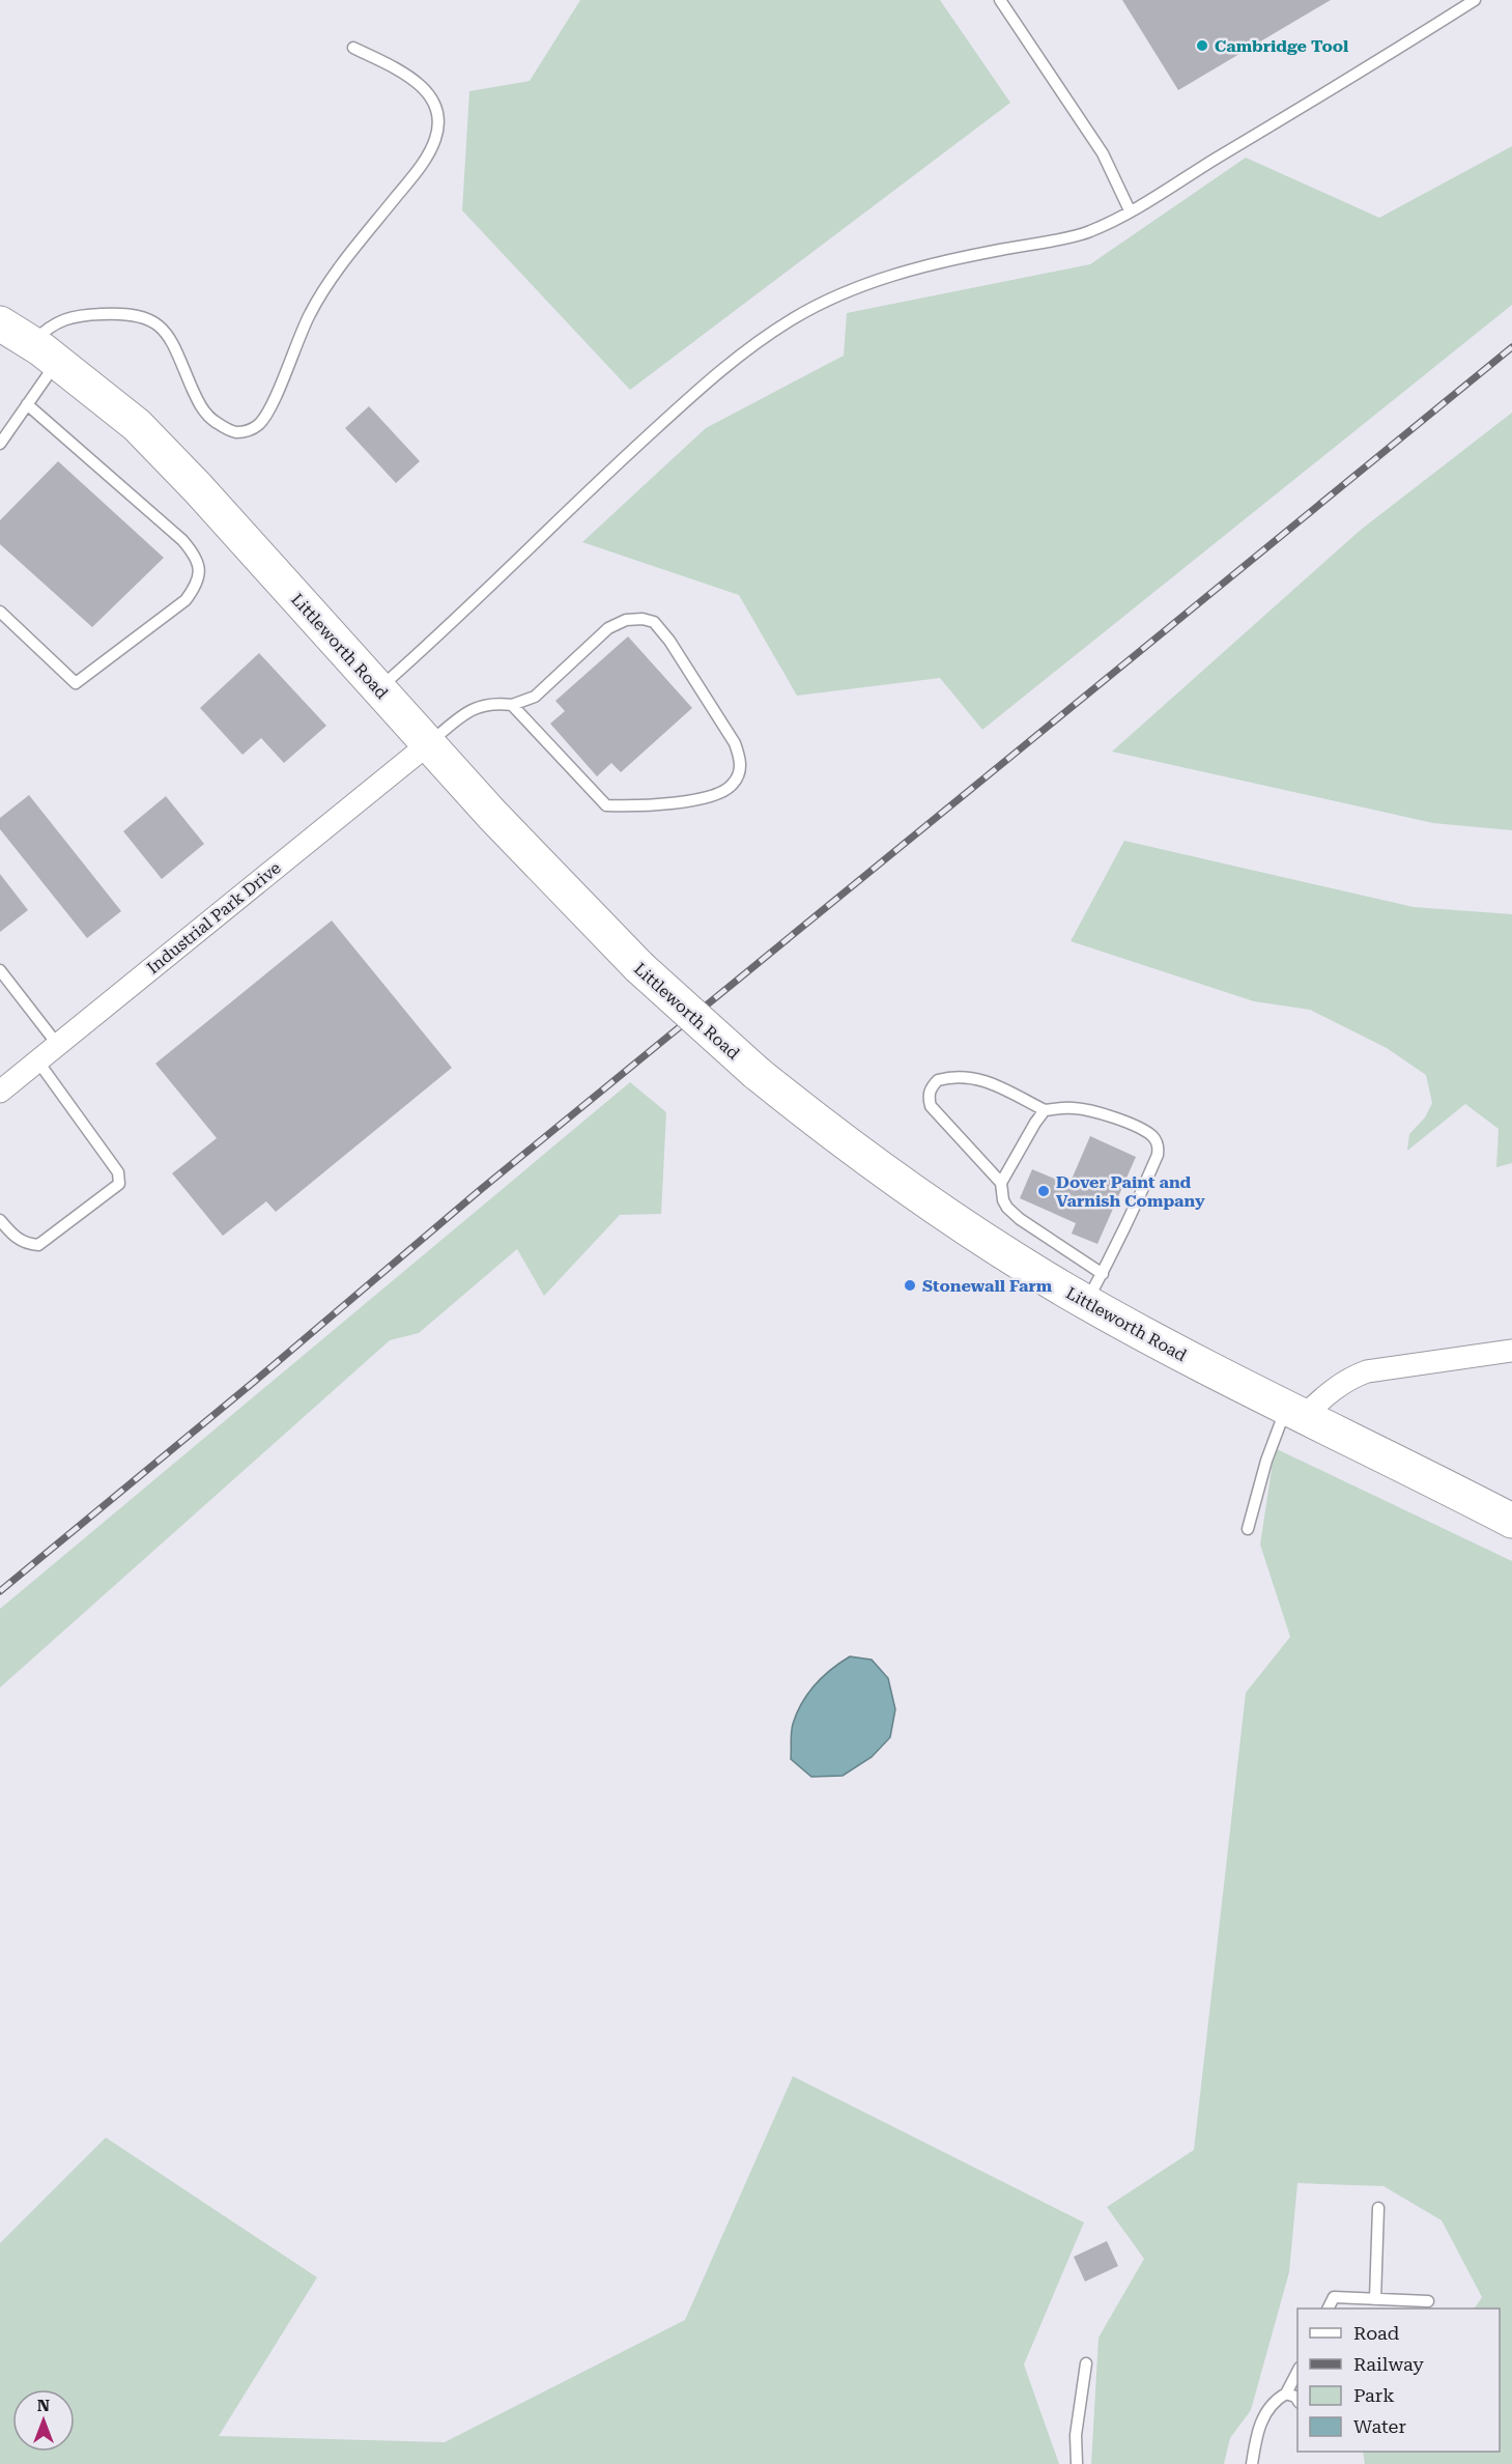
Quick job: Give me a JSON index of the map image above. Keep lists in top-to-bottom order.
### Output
{
  "streets": {
    "main road": ["Littleworth Road"],
    "street": ["Industrial Park Drive"]
  },
  "crossings": [
    ["Littleworth Road", "Industrial Park Drive"]
  ],
  "places": ["Cambridge Tool", "Dover Paint and Varnish Company", "Stonewall Farm"],
  "legend": [
    "Road",
    "Railway",
    "Park",
    "Water"
  ],
  "north": "top"
}
